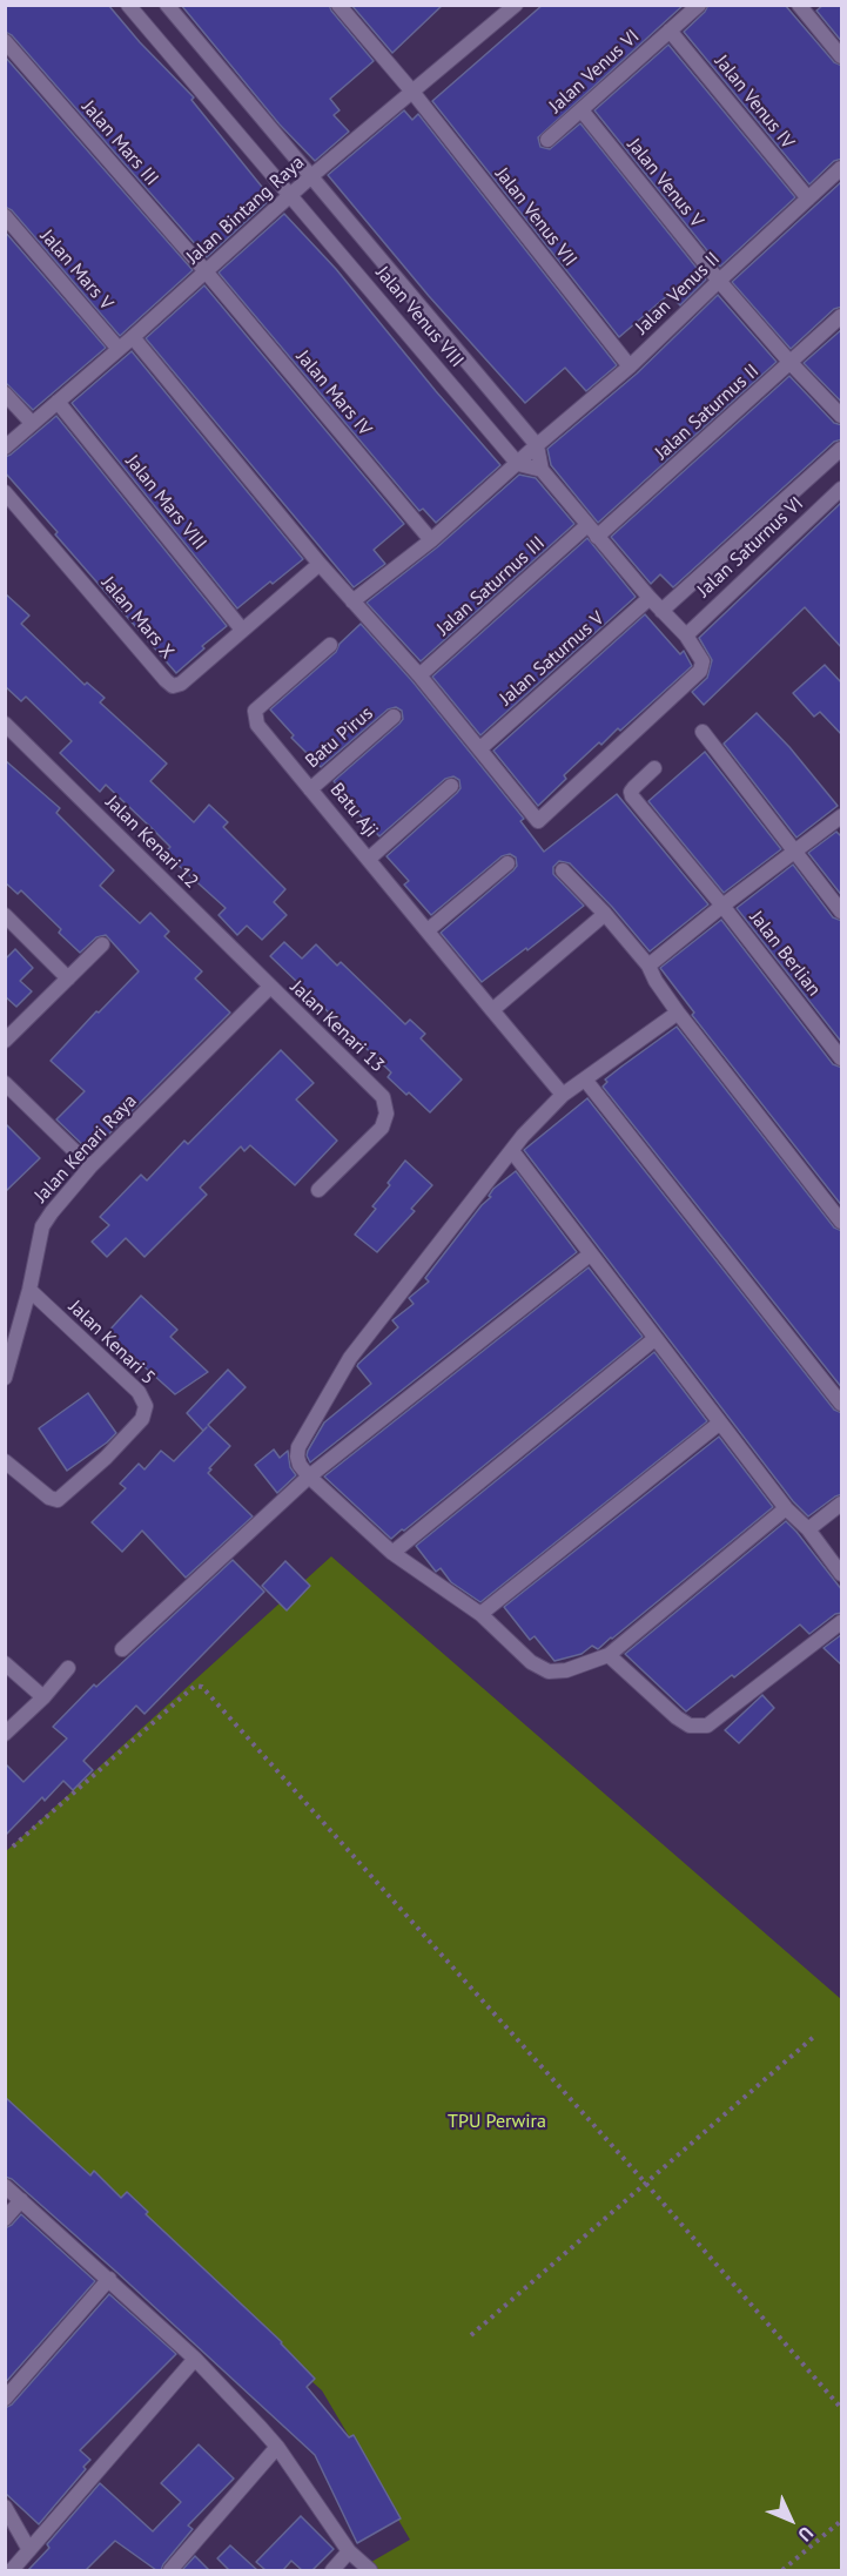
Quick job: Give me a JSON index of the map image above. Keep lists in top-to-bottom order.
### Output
{
  "streets": {
    "street": [
      "Jalan Venus VI",
      "Jalan Venus IV",
      "Jalan Mars III",
      "Jalan Venus V",
      "Jalan Bintang Raya",
      "Jalan Venus VII",
      "Jalan Mars V",
      "Jalan Venus II",
      "Jalan Venus VIII",
      "Jalan Mars IV",
      "Jalan Saturnus II",
      "Jalan Mars VIII",
      "Jalan Saturnus VI",
      "Jalan Saturnus III",
      "Jalan Mars X",
      "Jalan Saturnus V",
      "Batu Pirus",
      "Batu Aji",
      "Jalan Kenari 12",
      "Jalan Berlian",
      "Jalan Kenari 13",
      "Jalan Kenari Raya",
      "Jalan Kenari 5"
    ]
  },
  "crossings": [
    ["Jalan Venus VI", "Jalan Venus IV"],
    ["Jalan Venus VI", "Jalan Venus V"],
    ["Jalan Venus IV", "Jalan Venus II"],
    ["Jalan Mars III", "Jalan Bintang Raya"],
    ["Jalan Mars III", "Jalan Mars IV"],
    ["Jalan Venus V", "Jalan Venus II"],
    ["Jalan Venus V", "Jalan Saturnus II"],
    ["Jalan Bintang Raya", "Jalan Venus VII"],
    ["Jalan Bintang Raya", "Jalan Mars V"],
    ["Jalan Bintang Raya", "Jalan Venus VIII"],
    ["Jalan Bintang Raya", "Jalan Mars IV"],
    ["Jalan Bintang Raya", "Jalan Mars VIII"],
    ["Jalan Venus VII", "Jalan Venus II"],
    ["Jalan Venus II", "Jalan Venus VIII"],
    ["Jalan Venus II", "Jalan Mars IV"],
    ["Jalan Saturnus II", "Jalan Saturnus III"],
    ["Jalan Mars VIII", "Jalan Mars X"],
    ["Batu Pirus", "Batu Aji"],
    ["Jalan Kenari 12", "Jalan Kenari 13"],
    ["Jalan Kenari 12", "Jalan Kenari Raya"],
    ["Jalan Kenari 13", "Jalan Kenari Raya"],
    ["Jalan Kenari Raya", "Jalan Kenari 5"]
  ],
  "parks": ["TPU Perwira"],
  "north": "bottom right"
}
